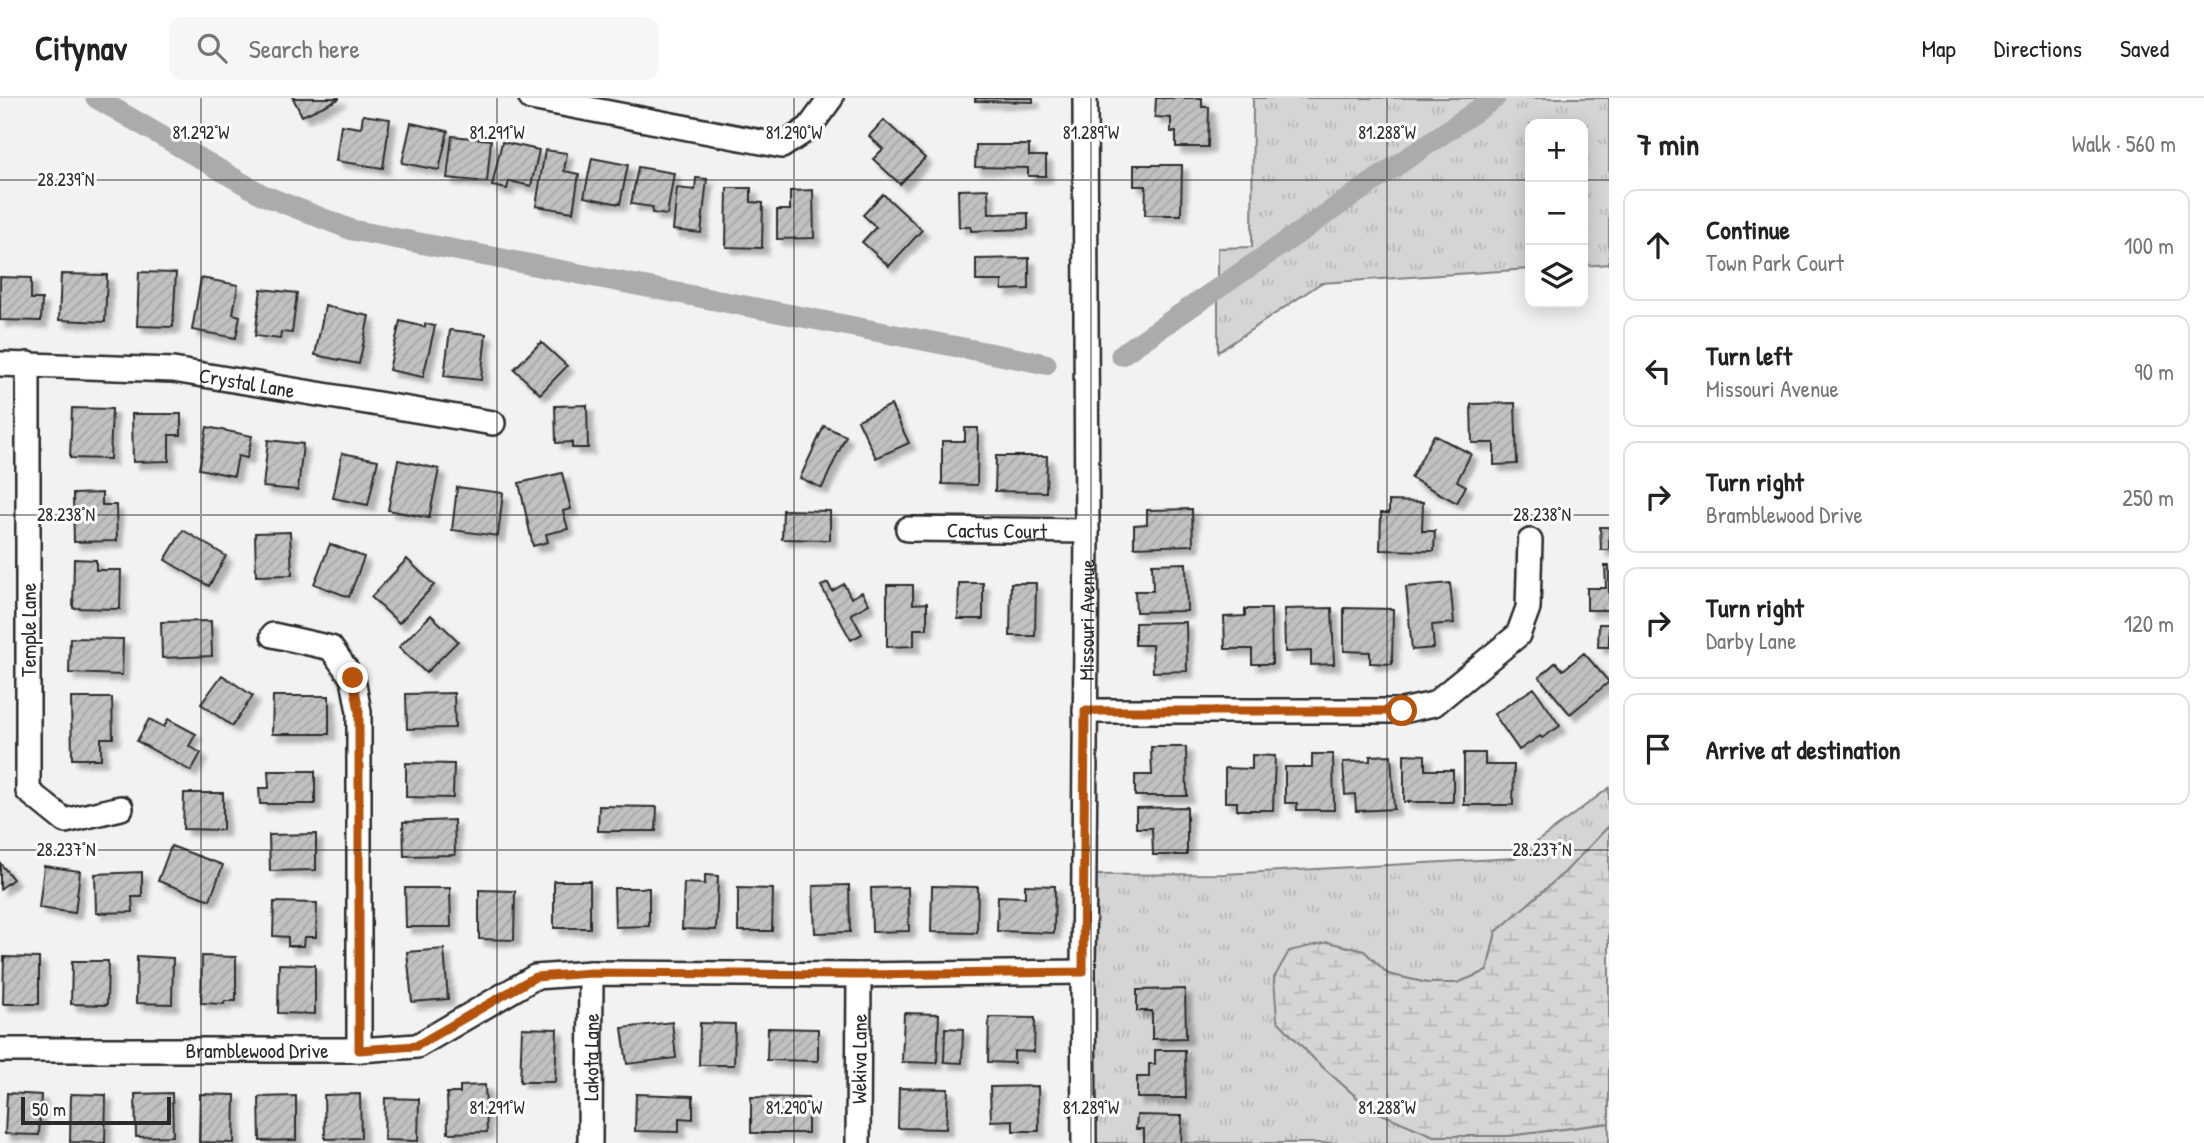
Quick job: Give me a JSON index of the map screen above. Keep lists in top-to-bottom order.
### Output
{
  "streets": {
    "street": [
      "Crystal Lane",
      "Cactus Court",
      "Missouri Avenue",
      "Temple Lane",
      "Bramblewood Drive",
      "Lakota Lane",
      "Wekiva Lane"
    ]
  },
  "crossings": [
    ["Crystal Lane", "Temple Lane"],
    ["Cactus Court", "Missouri Avenue"],
    ["Missouri Avenue", "Bramblewood Drive"],
    ["Bramblewood Drive", "Lakota Lane"],
    ["Bramblewood Drive", "Wekiva Lane"]
  ],
  "scale_bar": "50 m",
  "page": {
    "header": "Citynav",
    "search": "Search here",
    "nav": ["Map", "Directions", "Saved"],
    "heading": ["7 min", "Walk · 560 m"],
    "map_buttons": ["+", "−"],
    "list": [
      ["Continue", "Town Park Court", "100 m"],
      ["Turn left", "Missouri Avenue", "90 m"],
      ["Turn right", "Bramblewood Drive", "250 m"],
      ["Turn right", "Darby Lane", "120 m"],
      "Arrive at destination"
    ],
    "scale": "50 m"
  },
  "coordinates": [
    "81.292°W",
    "81.291°W",
    "81.290°W",
    "81.289°W",
    "81.288°W",
    "28.239°N",
    "28.238°N",
    "28.237°N"
  ]
}
